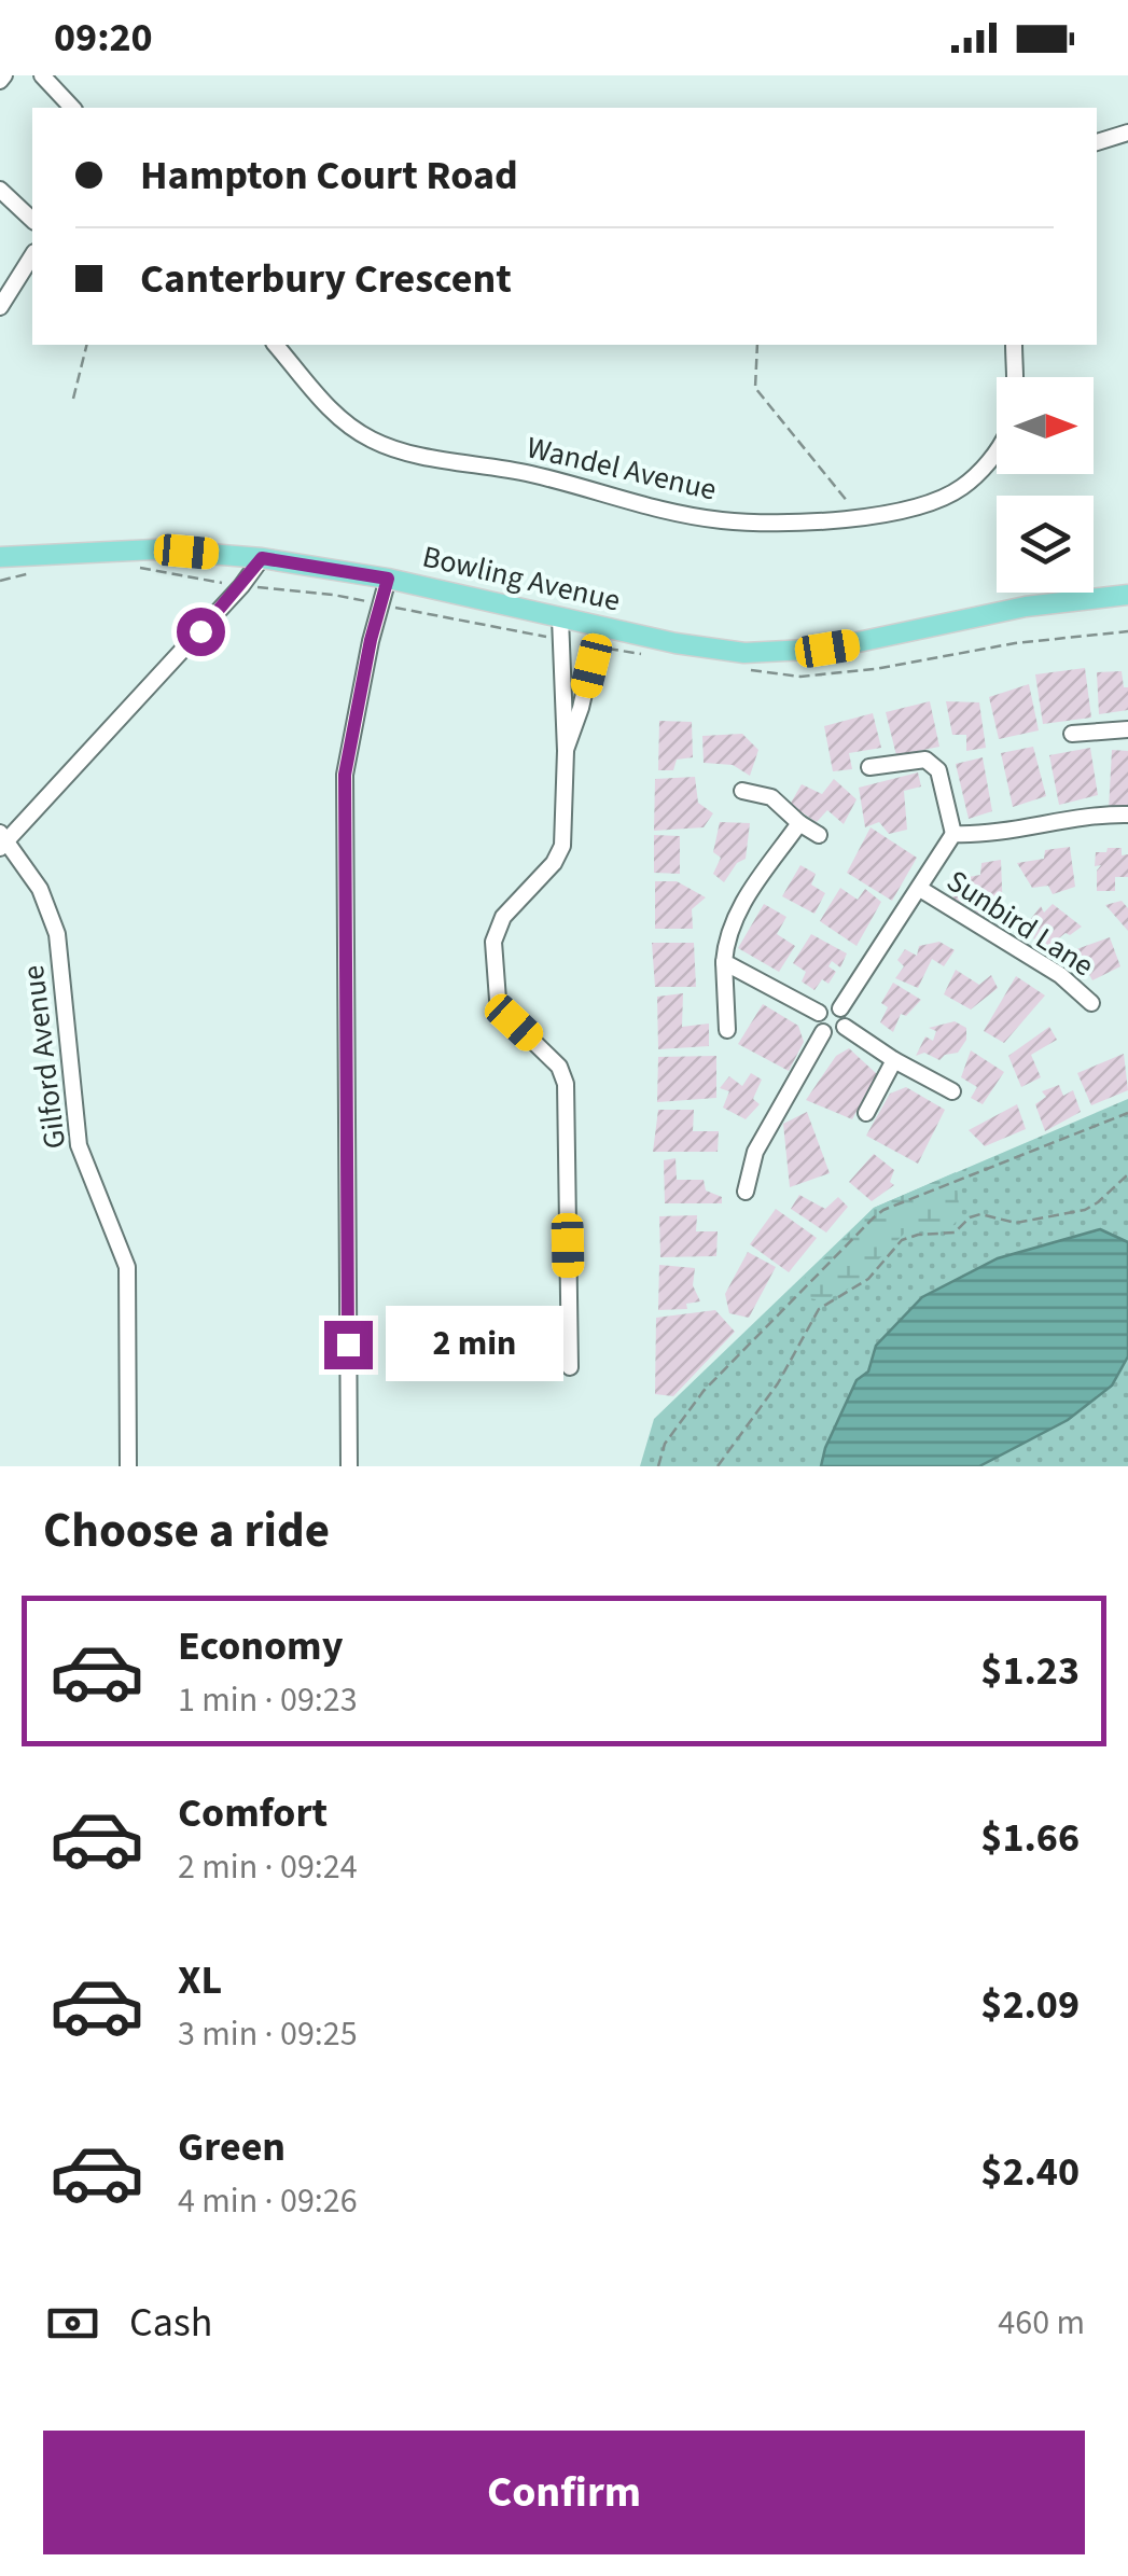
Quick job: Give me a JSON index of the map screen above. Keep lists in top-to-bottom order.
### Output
{
  "streets": {
    "main road": ["Bowling Avenue"],
    "street": ["Wandel Avenue", "Sunbird Lane", "Gilford Avenue"]
  },
  "north": "right",
  "page": {
    "status": "09:20",
    "banner": ["Hampton Court Road", "Canterbury Crescent"],
    "bubble": "2 min",
    "heading": "Choose a ride",
    "list": [
      {
        "name": "Economy",
        "note": "1 min · 09:23",
        "value": "$1.23"
      },
      {
        "name": "Comfort",
        "note": "2 min · 09:24",
        "value": "$1.66"
      },
      {
        "name": "XL",
        "note": "3 min · 09:25",
        "value": "$2.09"
      },
      {
        "name": "Green",
        "note": "4 min · 09:26",
        "value": "$2.40"
      }
    ],
    "pay": ["Cash", "460 m"],
    "buttons": "Confirm"
  }
}
